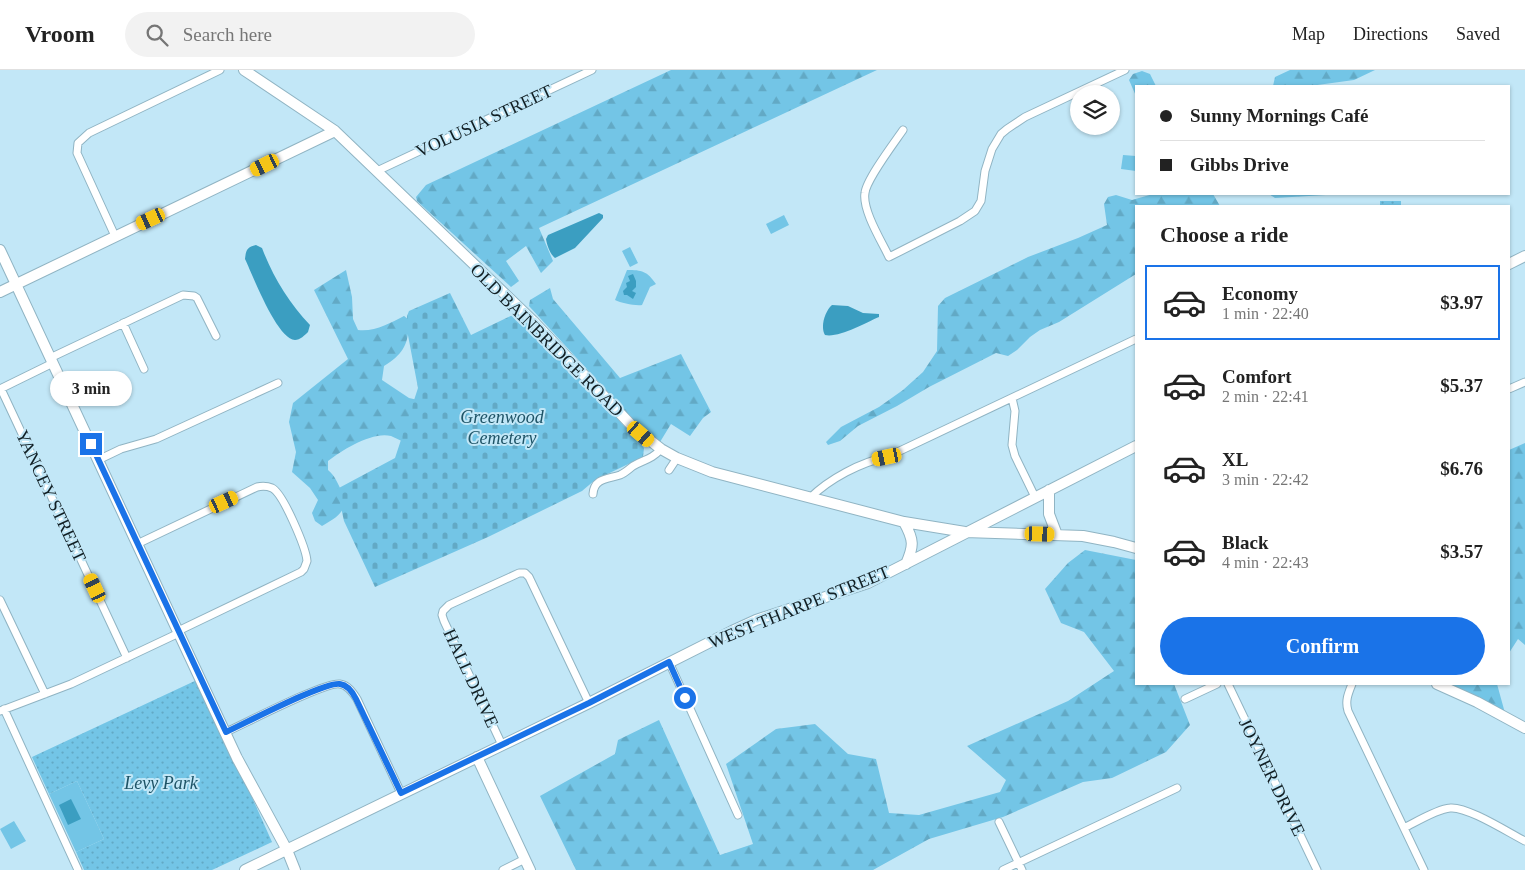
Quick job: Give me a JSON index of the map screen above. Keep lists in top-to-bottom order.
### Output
{
  "streets": {
    "main road": ["OLD BAINBRIDGE ROAD", "WEST THARPE STREET"],
    "street": [
      "VOLUSIA STREET",
      "YANCEY STREET",
      "HALL DRIVE",
      "JOYNER DRIVE"
    ]
  },
  "crossings": [
    ["VOLUSIA STREET", "OLD BAINBRIDGE ROAD"],
    ["OLD BAINBRIDGE ROAD", "WEST THARPE STREET"],
    ["WEST THARPE STREET", "HALL DRIVE"]
  ],
  "parks": ["Greenwood Cemetery", "Levy Park"],
  "page": {
    "header": "Vroom",
    "search": "Search here",
    "nav": ["Map", "Directions", "Saved"],
    "banner": ["Sunny Mornings Café", "Gibbs Drive"],
    "heading": "Choose a ride",
    "list": [
      {
        "name": "Economy",
        "note": "1 min · 22:40",
        "value": "$3.97"
      },
      {
        "name": "Comfort",
        "note": "2 min · 22:41",
        "value": "$5.37"
      },
      {
        "name": "XL",
        "note": "3 min · 22:42",
        "value": "$6.76"
      },
      {
        "name": "Black",
        "note": "4 min · 22:43",
        "value": "$3.57"
      }
    ],
    "bubble": "3 min",
    "buttons": "Confirm"
  }
}
